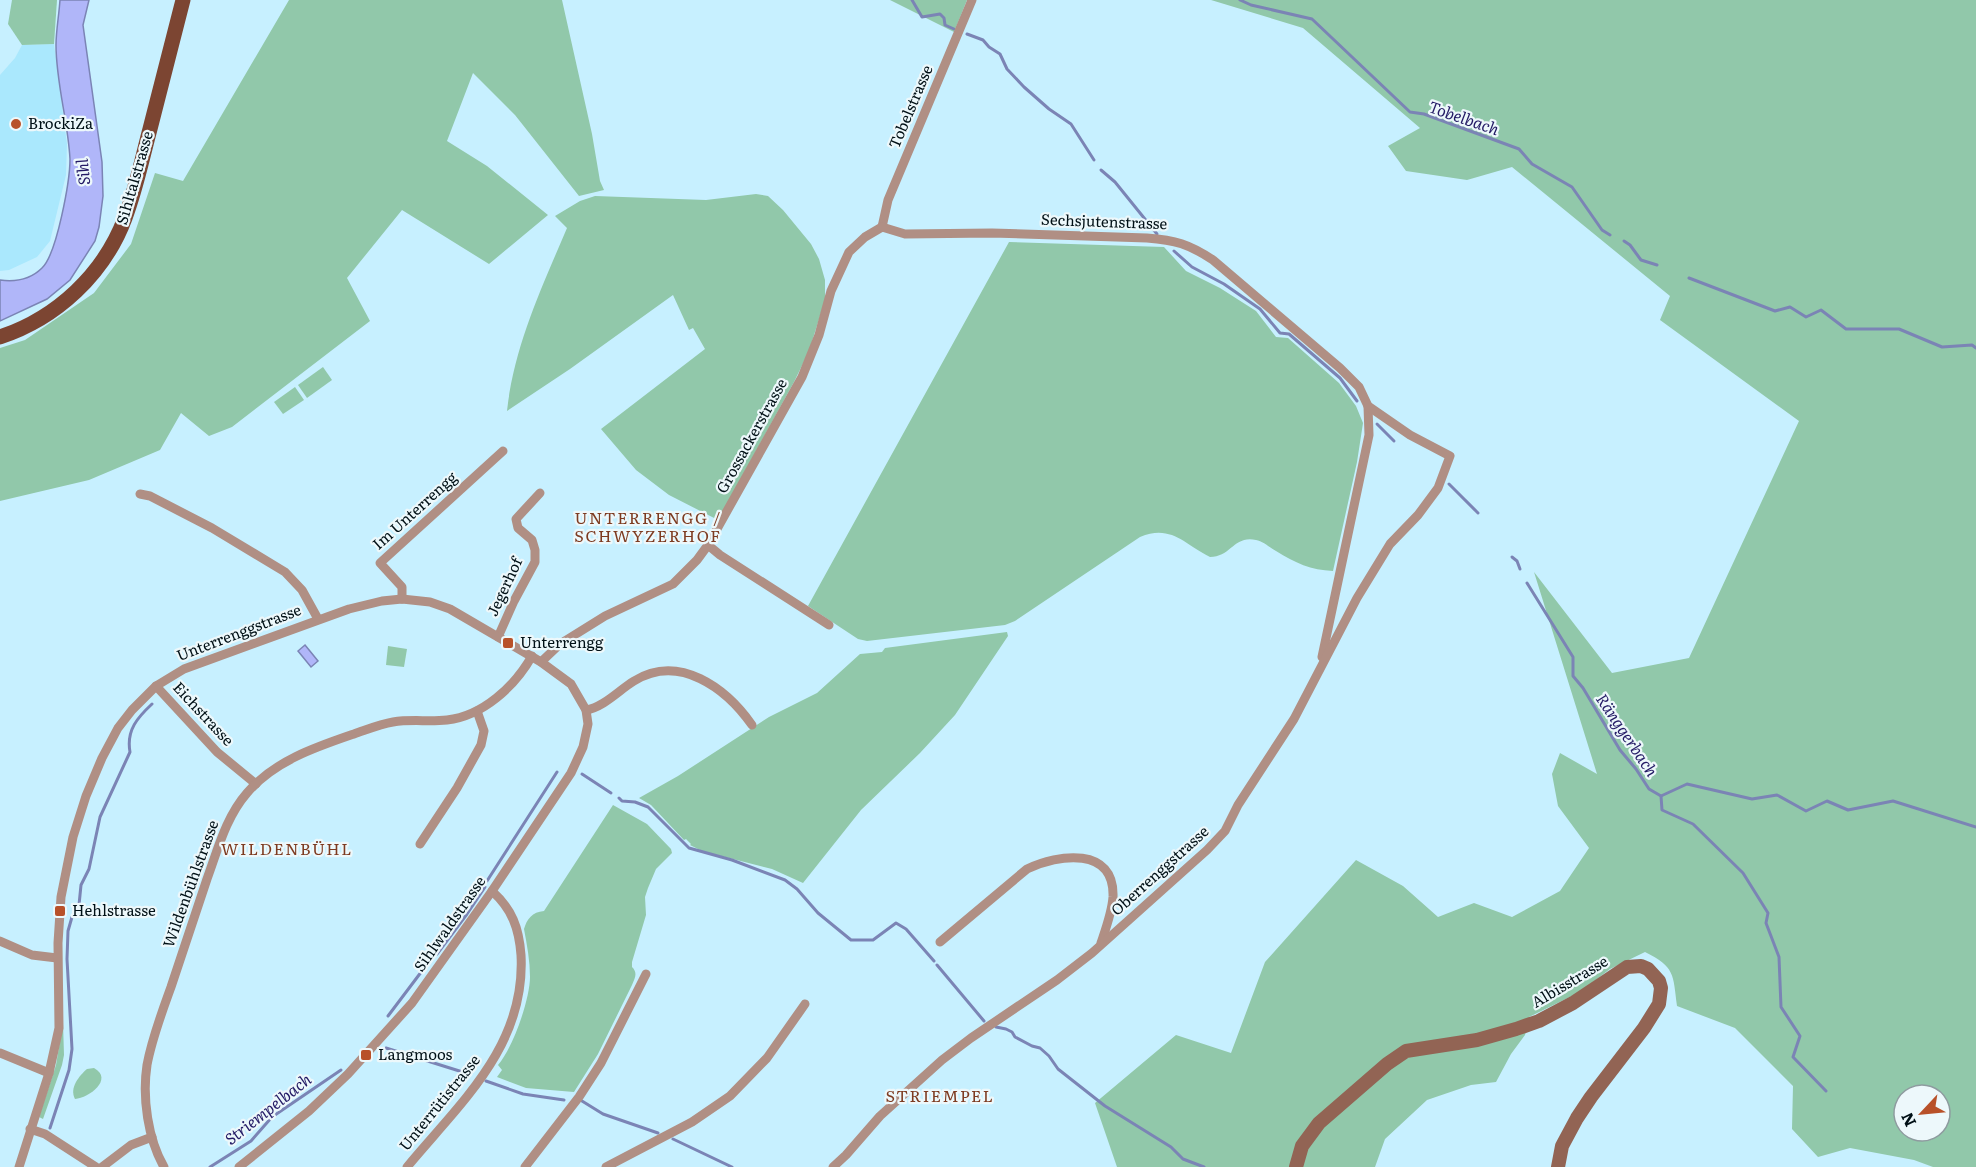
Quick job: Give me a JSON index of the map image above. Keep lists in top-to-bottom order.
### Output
{
  "streets": {
    "main road": ["Sihltalstrasse", "Albisstrasse"],
    "street": [
      "Tobelstrasse",
      "Sechsjutenstrasse",
      "Grossackerstrasse",
      "Im Unterrengg",
      "Jegerhof",
      "Unterrenggstrasse",
      "Eichstrasse",
      "Oberrenggstrasse",
      "Wildenbühlstrasse",
      "Sihlwaldstrasse",
      "Unterrütistrasse"
    ]
  },
  "crossings": [
    ["Tobelstrasse", "Sechsjutenstrasse"],
    ["Tobelstrasse", "Grossackerstrasse"],
    ["Sechsjutenstrasse", "Grossackerstrasse"],
    ["Sechsjutenstrasse", "Oberrenggstrasse"],
    ["Grossackerstrasse", "Unterrenggstrasse"],
    ["Im Unterrengg", "Unterrenggstrasse"],
    ["Jegerhof", "Unterrenggstrasse"],
    ["Unterrenggstrasse", "Eichstrasse"],
    ["Unterrenggstrasse", "Wildenbühlstrasse"],
    ["Eichstrasse", "Wildenbühlstrasse"],
    ["Sihlwaldstrasse", "Unterrütistrasse"]
  ],
  "districts": ["UNTERRENGG / SCHWYZERHOF", "WILDENBÜHL", "STRIEMPEL"],
  "water": [
    "Tobelbach",
    "Sihl",
    "Ränggerbach",
    "Striempelbach"
  ],
  "places": {
    "other": ["BrockiZa"],
    "transit": ["Unterrengg", "Hehlstrasse", "Langmoos"]
  },
  "north": "bottom left"
}
